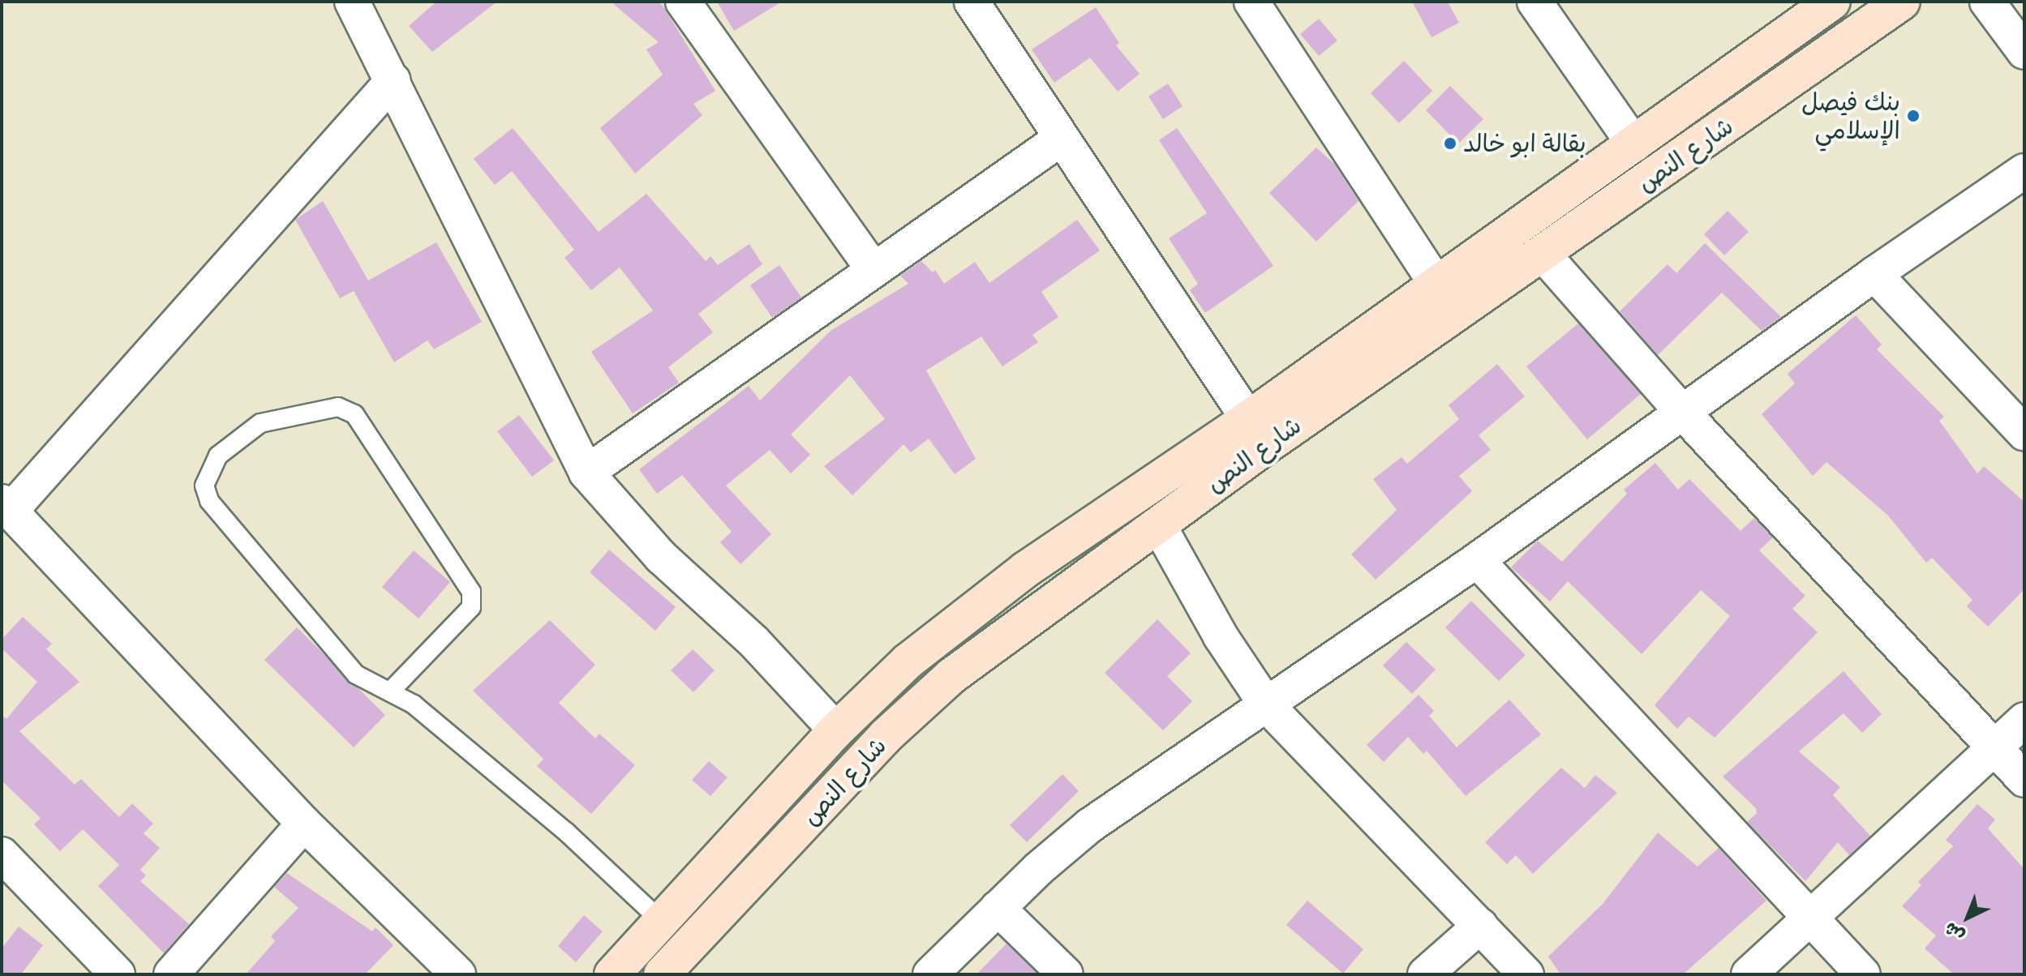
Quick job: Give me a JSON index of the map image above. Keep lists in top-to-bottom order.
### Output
{
  "streets": {
    "main road": ["شارع النص"]
  },
  "places": ["بنك فيصل الإسلامي", "بقالة ابو خالد"],
  "north": "bottom left"
}
